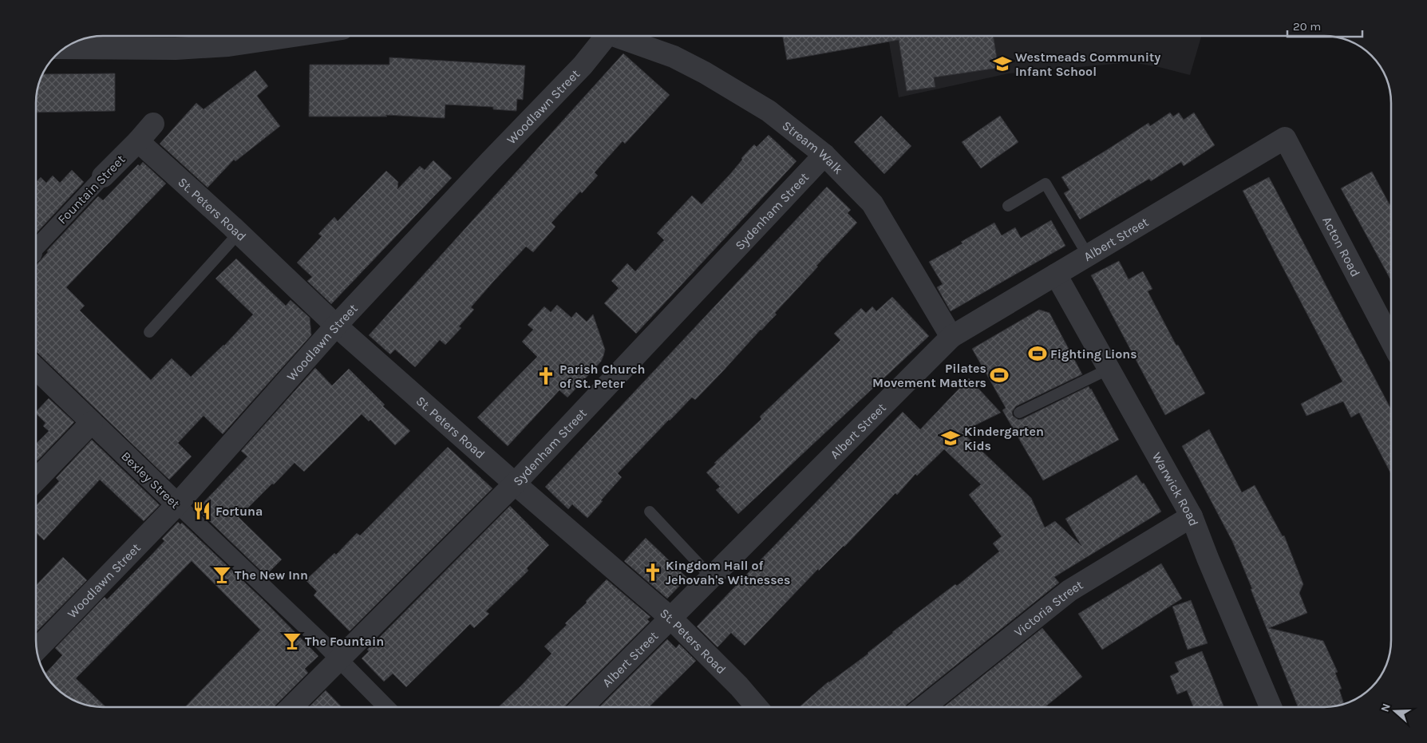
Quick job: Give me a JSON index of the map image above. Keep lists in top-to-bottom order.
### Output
{
  "streets": {
    "street": [
      "Woodlawn Street",
      "Stream Walk",
      "Fountain Street",
      "St. Peters Road",
      "Sydenham Street",
      "Albert Street",
      "Acton Road",
      "Bexley Street",
      "Warwick Road",
      "Victoria Street"
    ]
  },
  "crossings": [
    ["Woodlawn Street", "St. Peters Road"],
    ["Woodlawn Street", "Bexley Street"],
    ["Stream Walk", "Sydenham Street"],
    ["Stream Walk", "Albert Street"],
    ["Fountain Street", "St. Peters Road"],
    ["St. Peters Road", "Sydenham Street"],
    ["St. Peters Road", "Albert Street"],
    ["Sydenham Street", "Bexley Street"],
    ["Albert Street", "Acton Road"],
    ["Albert Street", "Warwick Road"],
    ["Warwick Road", "Victoria Street"]
  ],
  "places": {
    "school or university": ["Westmeads Community Infant School", "Kindergarten Kids"],
    "sports": ["Fighting Lions", "Pilates Movement Matters"],
    "church": ["Parish Church of St. Peter", "Kingdom Hall of Jehovah's Witnesses"],
    "restaurant": ["Fortuna"],
    "bar": ["The New Inn", "The Fountain"]
  },
  "scale_bar": "20 m",
  "north": "left"
}
